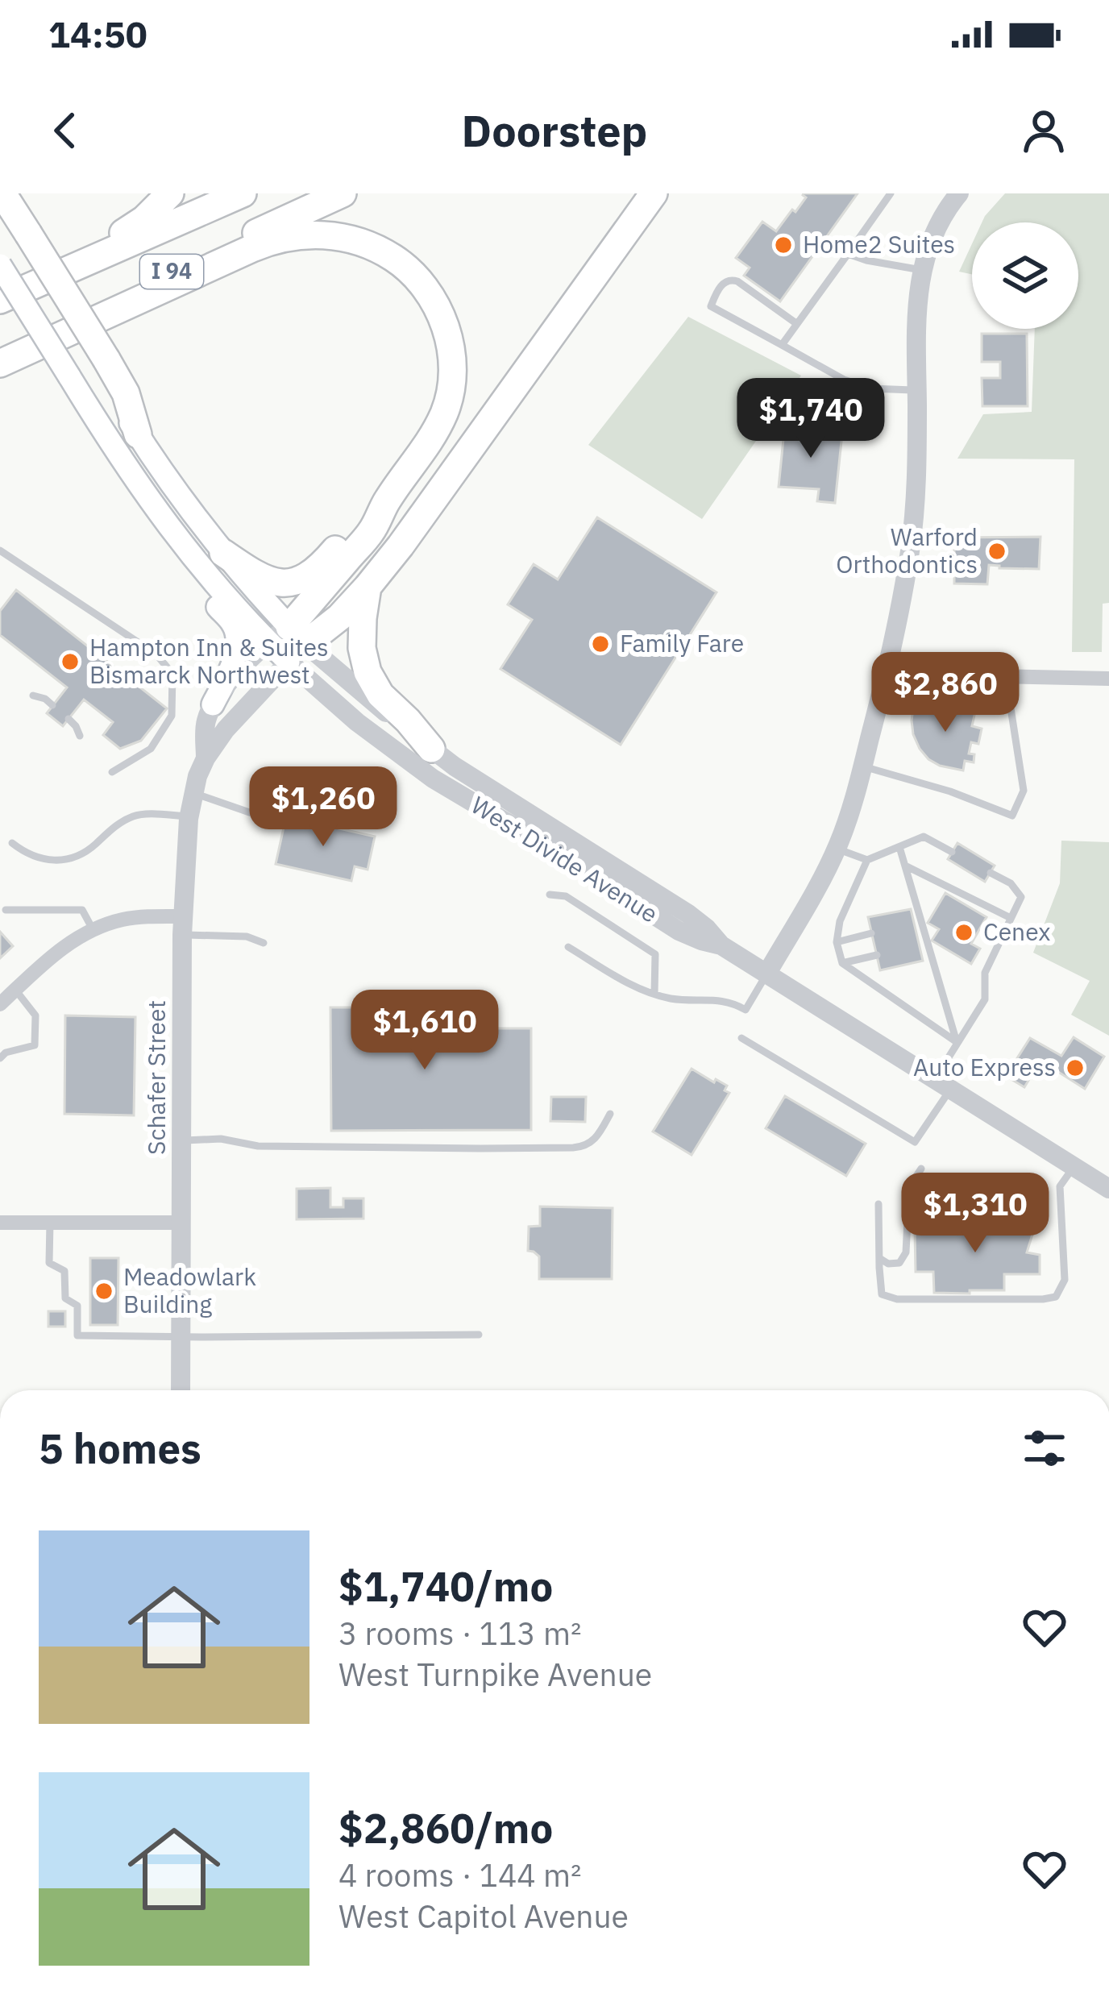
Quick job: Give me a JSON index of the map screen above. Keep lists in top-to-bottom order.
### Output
{
  "streets": {
    "highway": ["I 94"],
    "main road": ["West Divide Avenue"],
    "street": ["Schafer Street"]
  },
  "crossings": [
    ["West Divide Avenue", "Schafer Street"]
  ],
  "places": [
    "Home2 Suites",
    "Warford Orthodontics",
    "Family Fare",
    "Hampton Inn & Suites Bismarck Northwest",
    "Cenex",
    "Auto Express",
    "Meadowlark Building"
  ],
  "page": {
    "status": "14:50",
    "header": "Doorstep",
    "price": [
      "$1,740",
      "$2,860",
      "$1,260",
      "$1,610",
      "$1,310"
    ],
    "heading": "5 homes",
    "list": [
      {
        "name": "$1,740/mo",
        "note": "3 rooms · 113 m² · West Turnpike Avenue"
      },
      {
        "name": "$2,860/mo",
        "note": "4 rooms · 144 m² · West Capitol Avenue"
      }
    ]
  }
}
